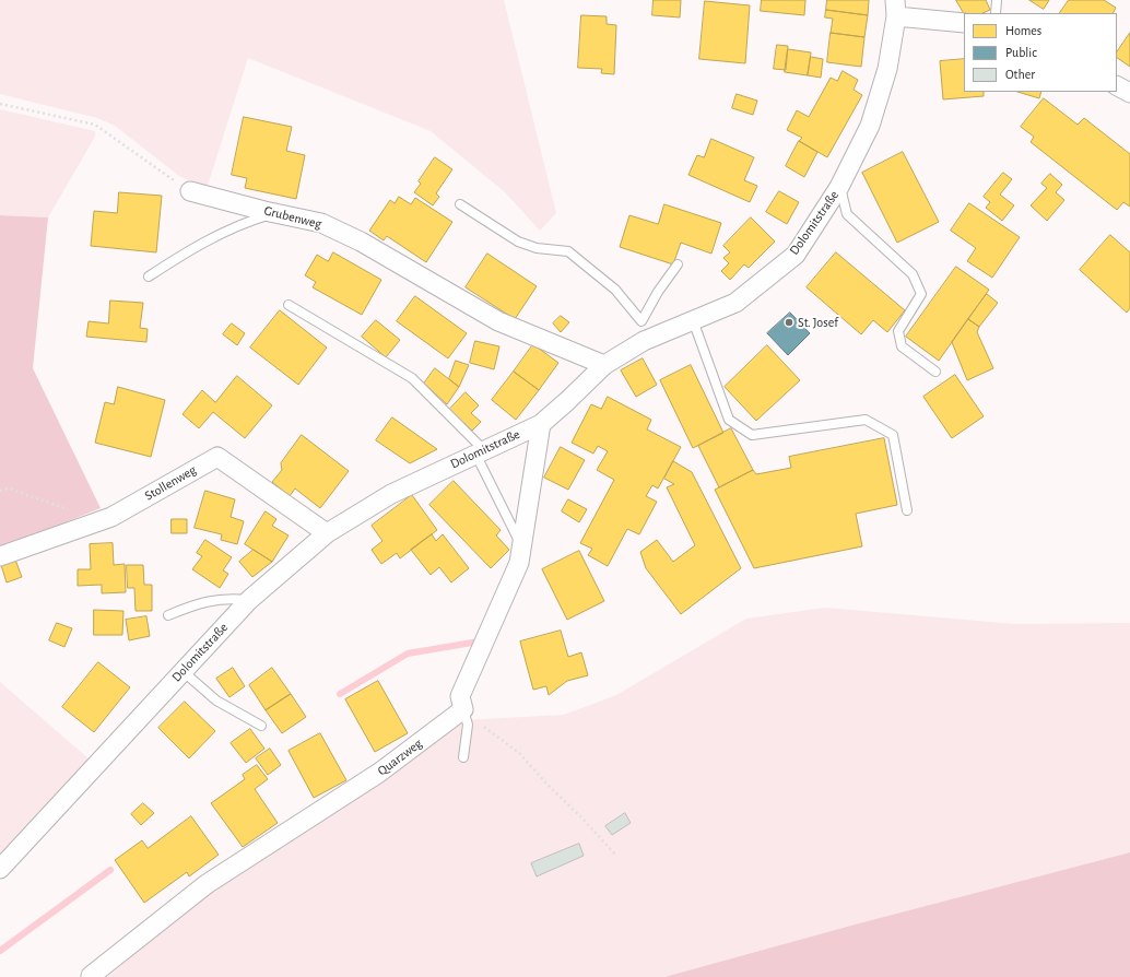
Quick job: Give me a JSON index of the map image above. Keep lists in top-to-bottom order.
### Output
{
  "streets": {
    "street": [
      "Grubenweg",
      "Dolomitstraße",
      "Stollenweg",
      "Quarzweg"
    ]
  },
  "crossings": [
    ["Grubenweg", "Dolomitstraße"],
    ["Dolomitstraße", "Stollenweg"]
  ],
  "places": ["St. Josef"],
  "legend": ["Homes", "Public", "Other"]
}
